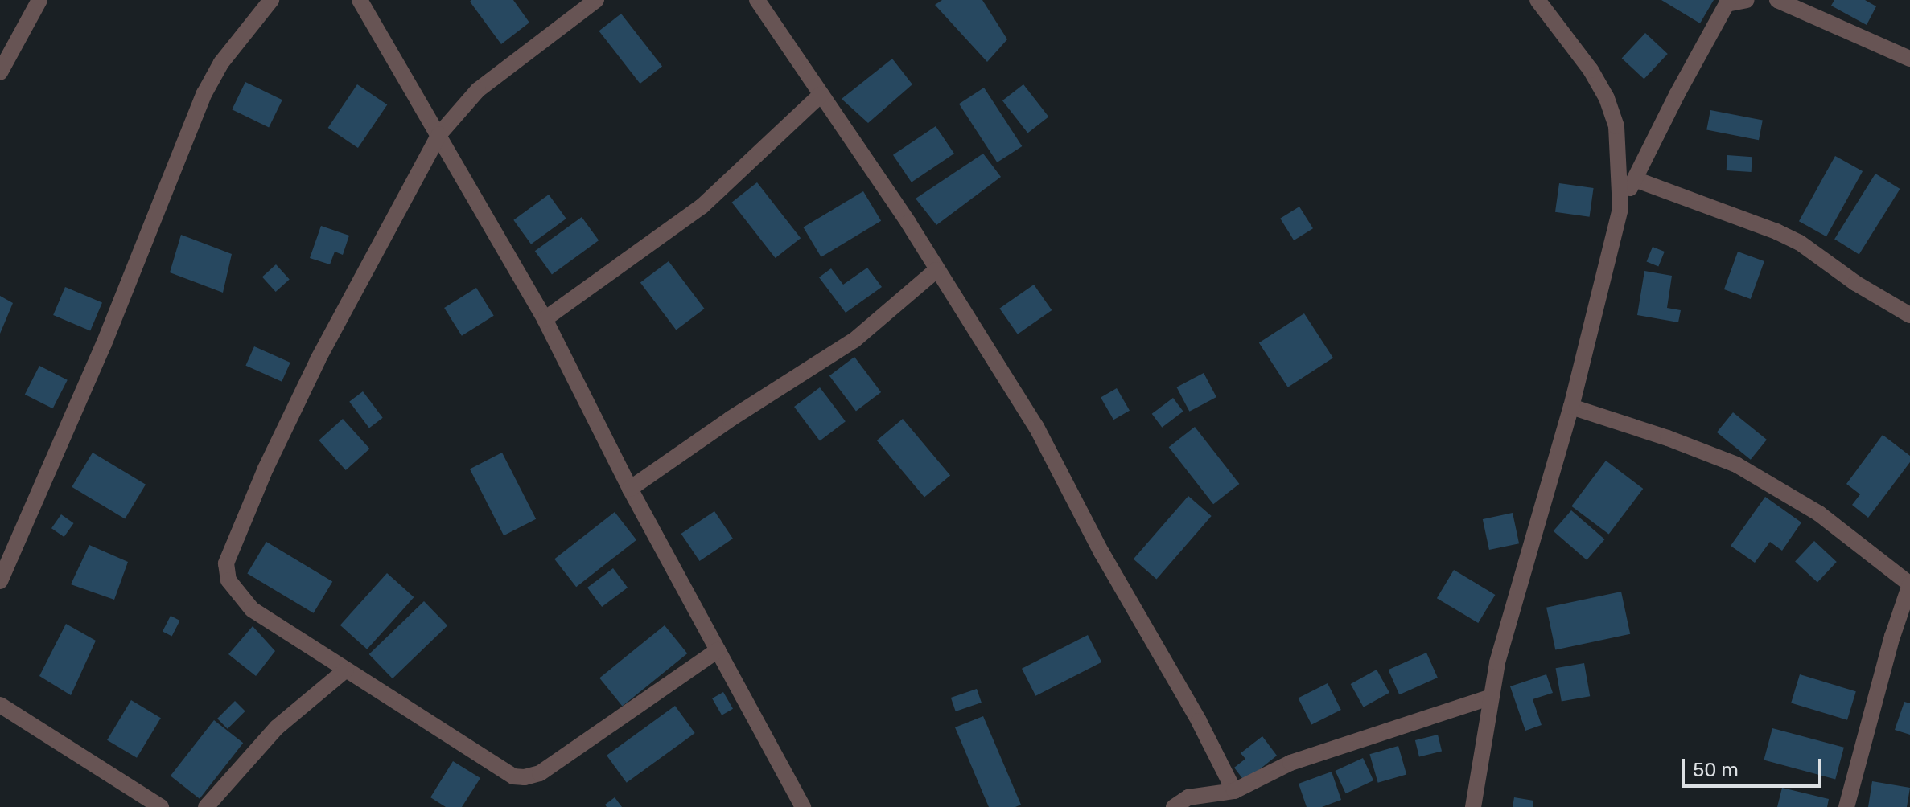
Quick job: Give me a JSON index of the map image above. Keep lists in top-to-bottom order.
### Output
{
  "scale_bar": "50 m"
}
